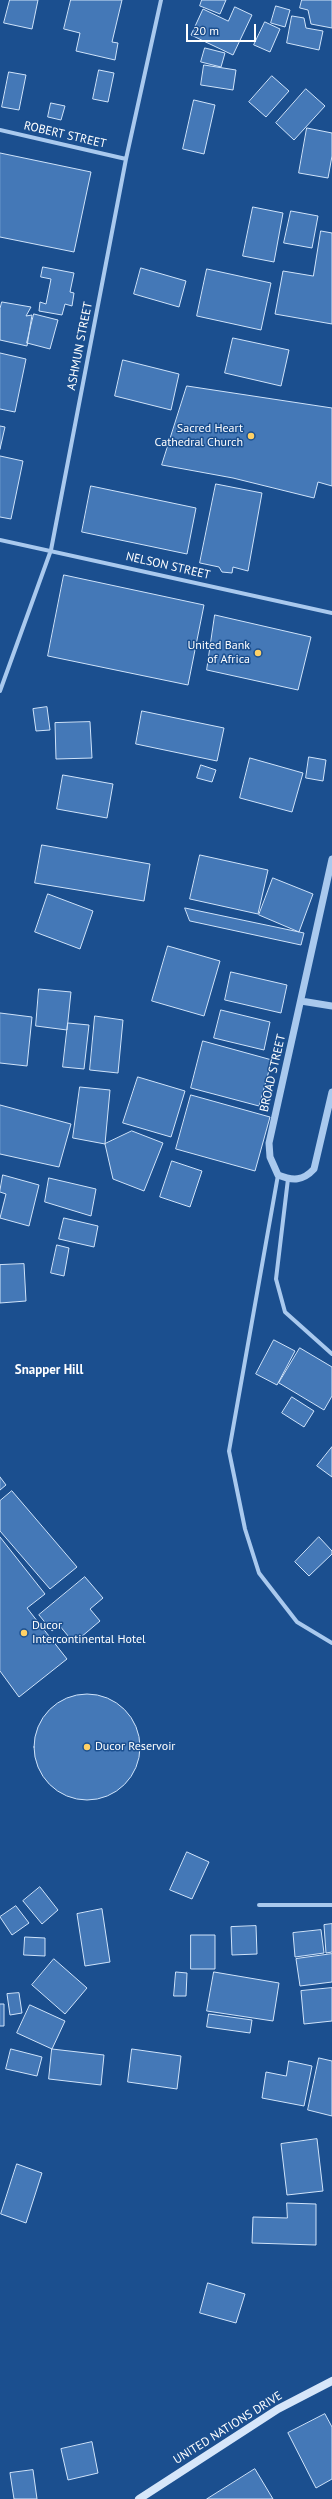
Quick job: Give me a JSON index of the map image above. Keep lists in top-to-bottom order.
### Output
{
  "streets": {
    "main road": ["UNITED NATIONS DRIVE"],
    "street": [
      "ROBERT STREET",
      "ASHMUN STREET",
      "NELSON STREET",
      "BROAD STREET"
    ]
  },
  "crossings": [
    ["ROBERT STREET", "ASHMUN STREET"],
    ["ASHMUN STREET", "NELSON STREET"]
  ],
  "districts": ["Snapper Hill"],
  "places": [
    "Sacred Heart Cathedral Church",
    "United Bank of Africa",
    "Ducor Intercontinental Hotel",
    "Ducor Reservoir"
  ],
  "scale_bar": "20 m"
}
